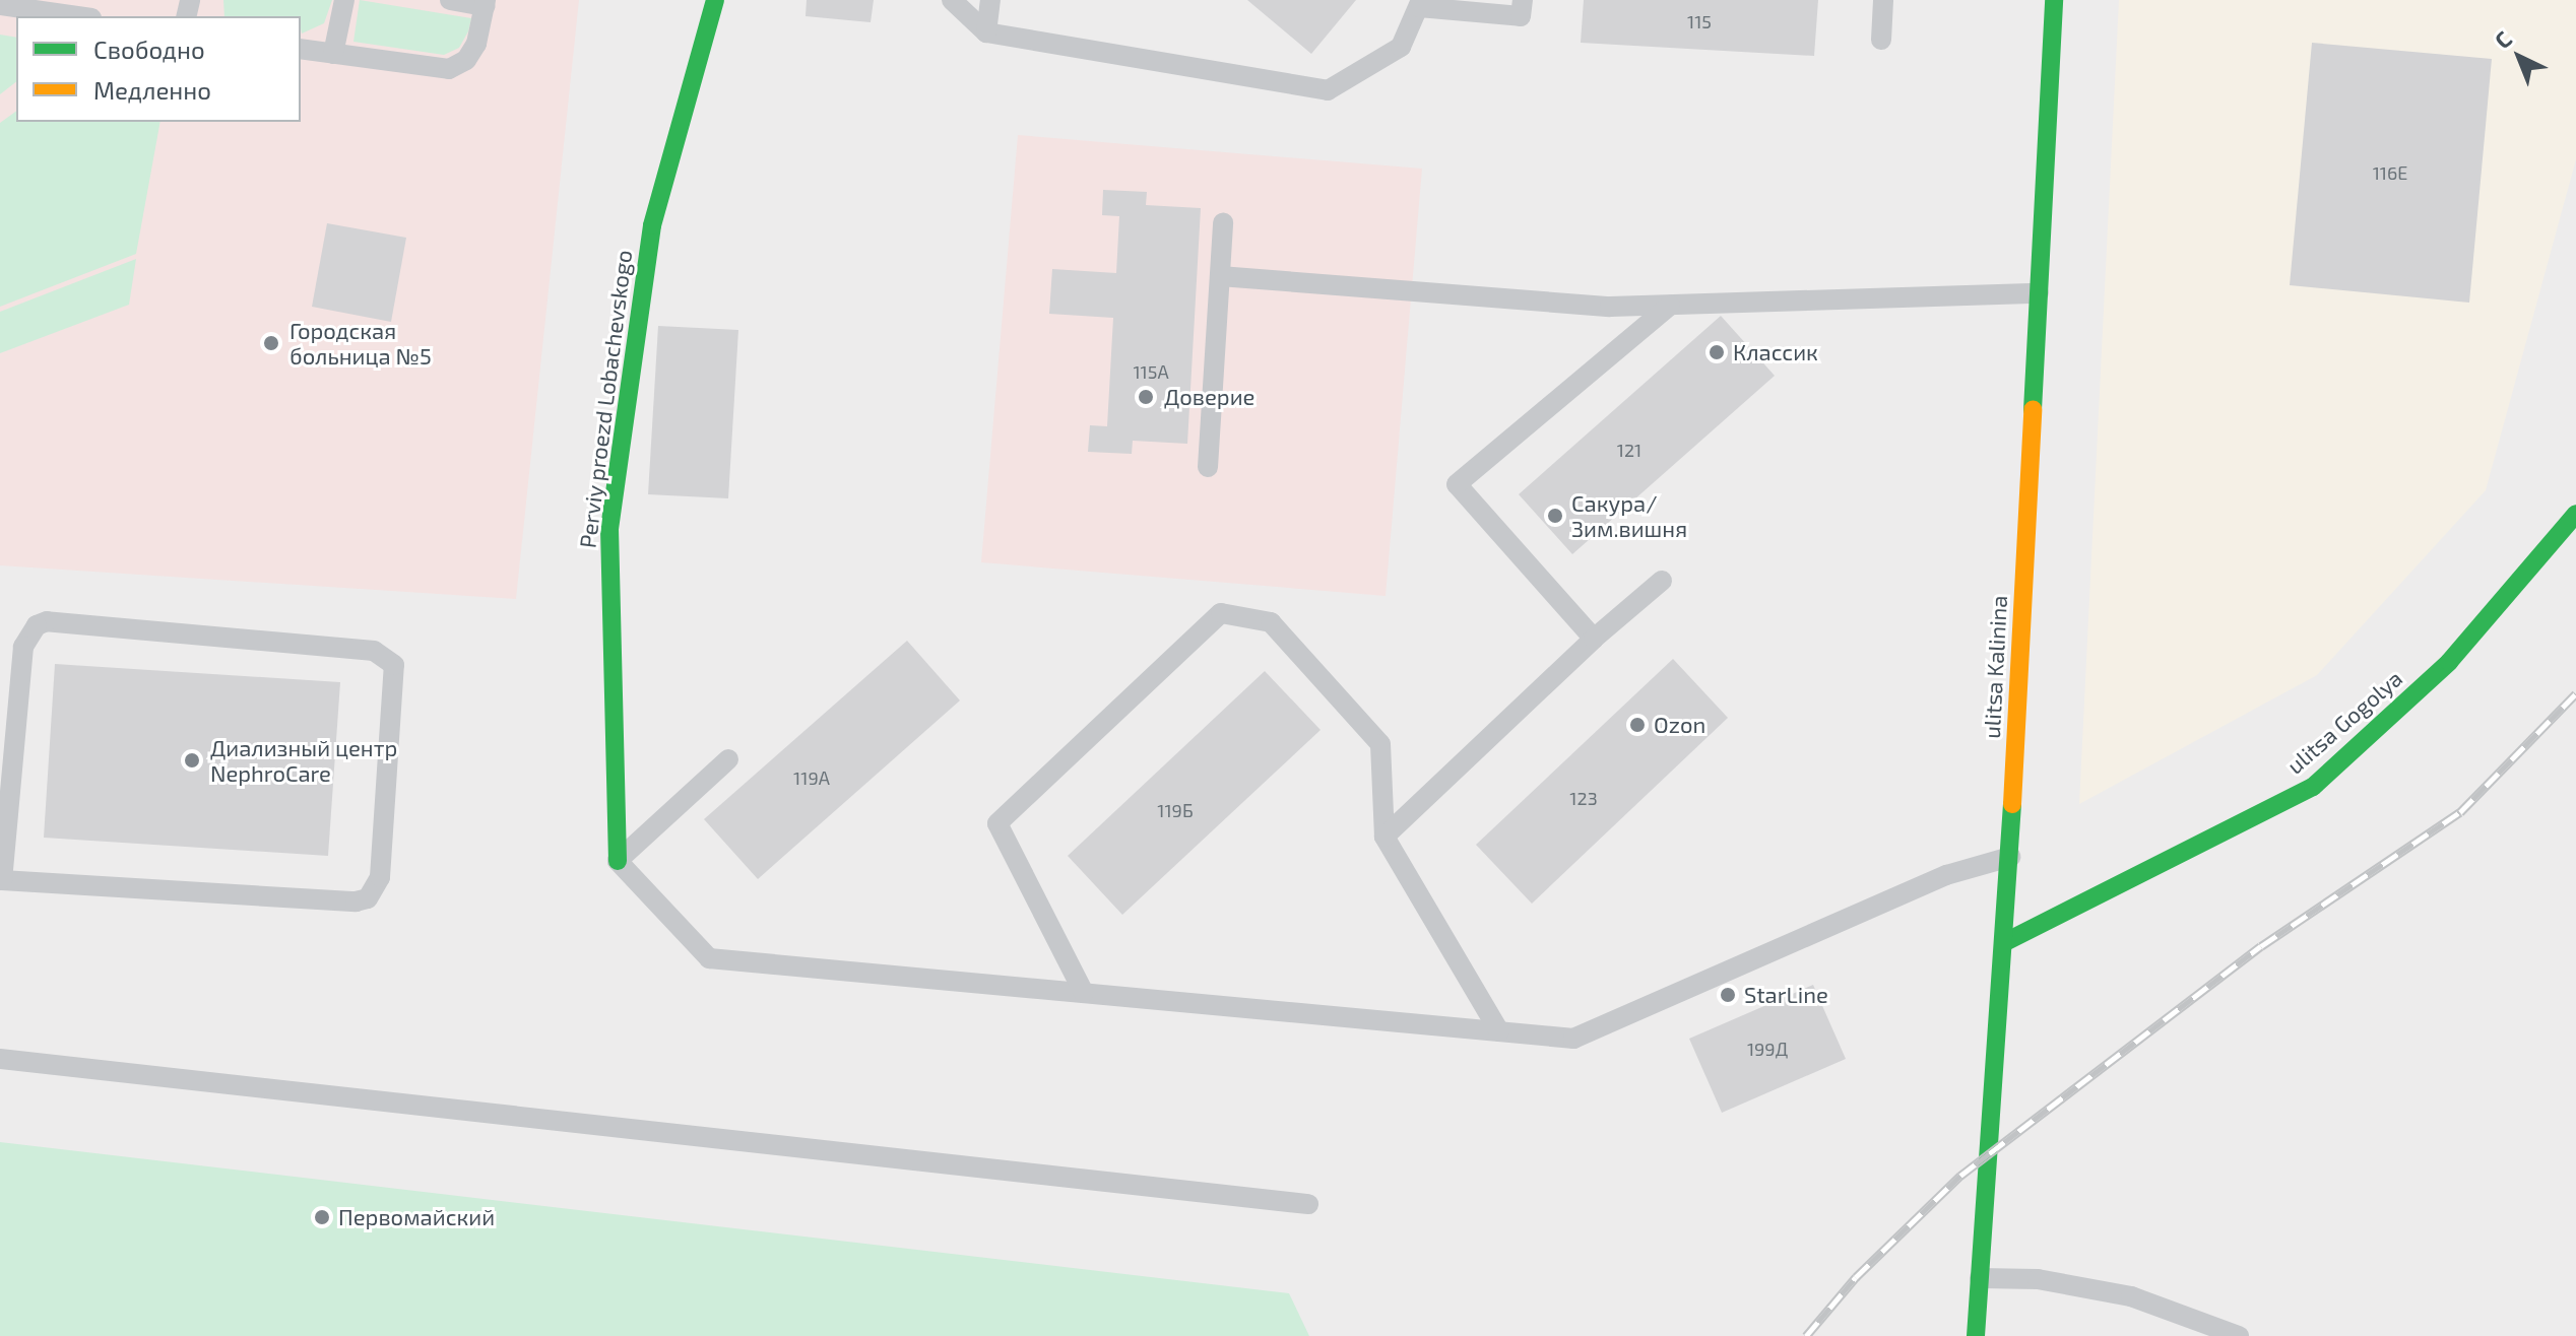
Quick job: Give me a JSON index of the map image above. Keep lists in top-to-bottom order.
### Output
{
  "streets": {
    "main road": ["Perviy proezd Lobachevskogo", "ulitsa Kalinina", "ulitsa Gogolya"]
  },
  "crossings": [
    ["ulitsa Kalinina", "ulitsa Gogolya"]
  ],
  "places": [
    "Городская больница №5",
    "Классик",
    "Доверие",
    "Сакура/ Зим.вишня",
    "Ozon",
    "Диализный центр NephroCare",
    "StarLine",
    "Первомайский"
  ],
  "house_numbers": [
    "115",
    "116Е",
    "115А",
    "121",
    "119А",
    "123",
    "119Б",
    "199Д"
  ],
  "legend": ["Свободно", "Медленно"],
  "north": "top left"
}
